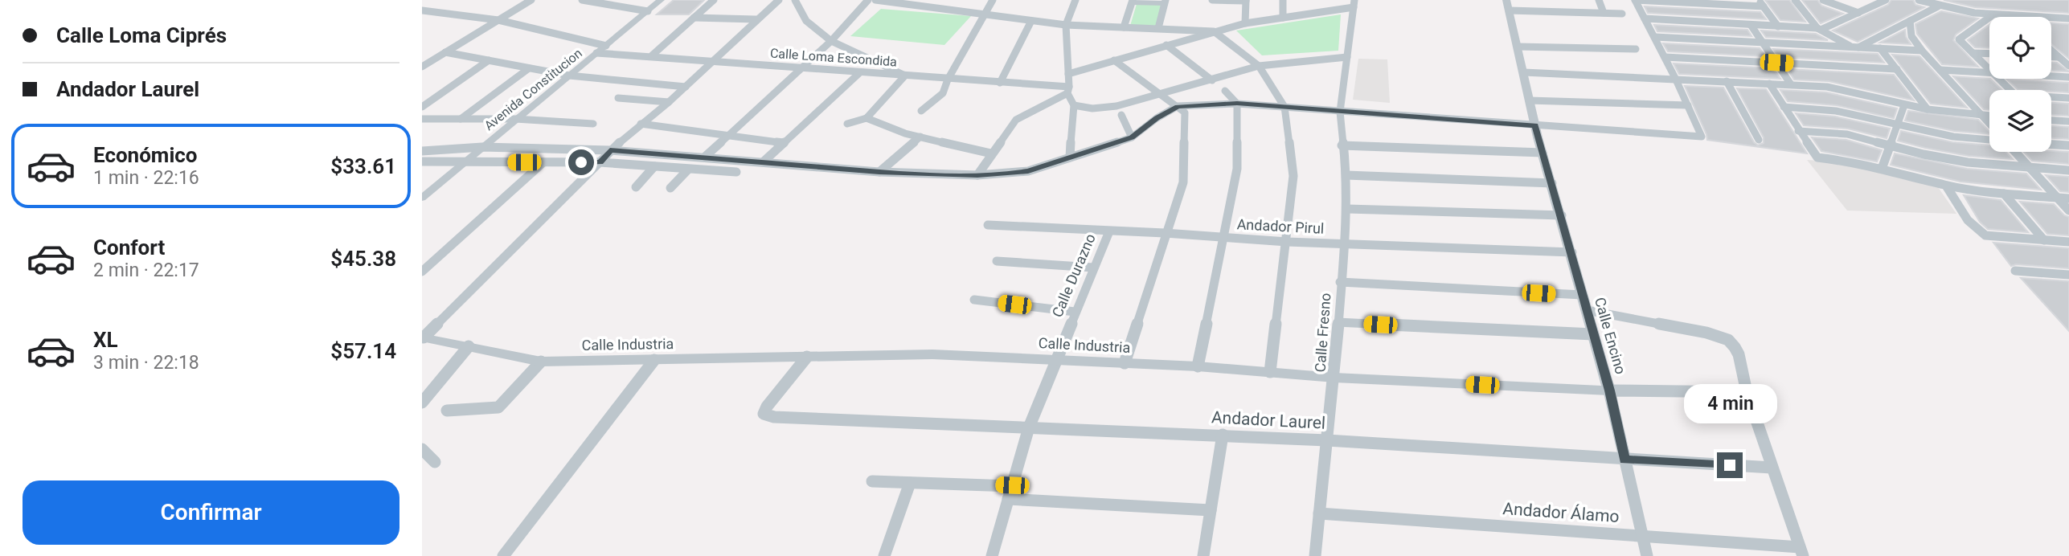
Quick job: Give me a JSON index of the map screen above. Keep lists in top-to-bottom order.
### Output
{
  "streets": {
    "street": [
      "Calle Loma Escondida",
      "Avenida Constitucion",
      "Andador Pirul",
      "Calle Durazno",
      "Calle Fresno",
      "Calle Encino",
      "Calle Industria",
      "Andador Laurel",
      "Andador Álamo"
    ]
  },
  "crossings": [
    ["Calle Loma Escondida", "Avenida Constitucion"],
    ["Andador Pirul", "Calle Durazno"],
    ["Andador Pirul", "Calle Fresno"],
    ["Andador Pirul", "Calle Encino"],
    ["Calle Durazno", "Calle Industria"],
    ["Calle Durazno", "Andador Laurel"],
    ["Calle Fresno", "Calle Industria"],
    ["Calle Fresno", "Andador Laurel"],
    ["Calle Fresno", "Andador Álamo"],
    ["Calle Encino", "Calle Industria"],
    ["Calle Encino", "Andador Laurel"],
    ["Calle Encino", "Andador Álamo"],
    ["Calle Industria", "Andador Laurel"]
  ],
  "page": {
    "banner": ["Calle Loma Ciprés", "Andador Laurel"],
    "list": [
      {
        "name": "Económico",
        "note": "1 min · 22:16",
        "value": "$33.61"
      },
      {
        "name": "Confort",
        "note": "2 min · 22:17",
        "value": "$45.38"
      },
      {
        "name": "XL",
        "note": "3 min · 22:18",
        "value": "$57.14"
      }
    ],
    "bubble": "4 min",
    "buttons": "Confirmar"
  }
}
